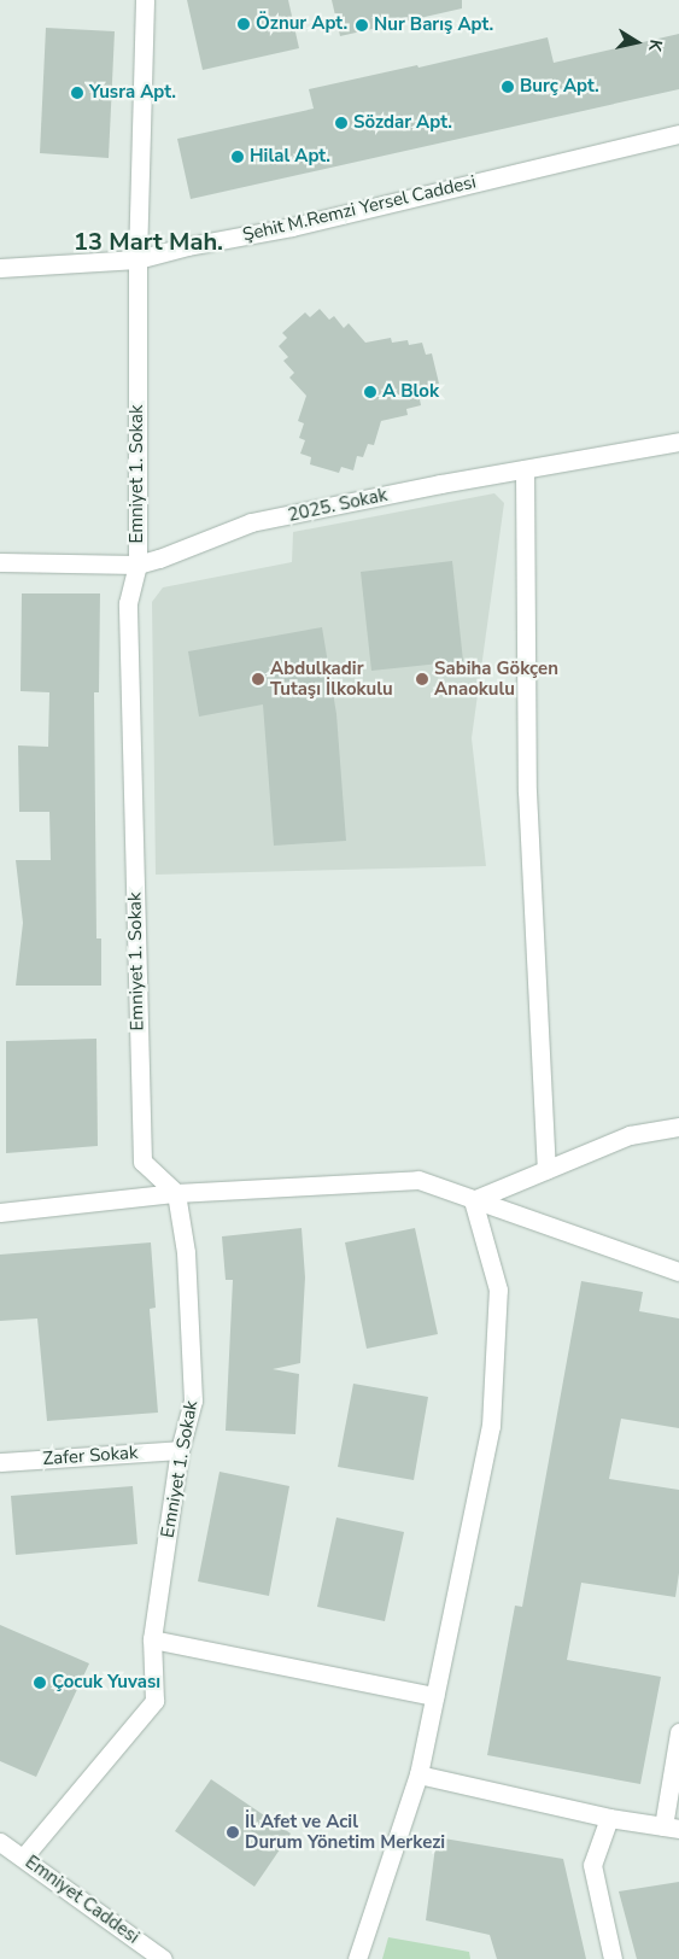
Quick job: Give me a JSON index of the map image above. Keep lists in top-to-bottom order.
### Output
{
  "streets": {
    "street": [
      "Şehit M.Remzi Yersel Caddesi",
      "Emniyet 1. Sokak",
      "2025. Sokak",
      "Zafer Sokak",
      "Emniyet Caddesi"
    ]
  },
  "crossings": [
    ["Şehit M.Remzi Yersel Caddesi", "Emniyet 1. Sokak"],
    ["Emniyet 1. Sokak", "2025. Sokak"],
    ["Emniyet 1. Sokak", "Zafer Sokak"],
    ["Emniyet 1. Sokak", "Emniyet Caddesi"]
  ],
  "districts": ["13 Mart Mah."],
  "places": [
    "Öznur Apt.",
    "Nur Barış Apt.",
    "Burç Apt.",
    "Yusra Apt.",
    "Sözdar Apt.",
    "Hilal Apt.",
    "A Blok",
    "Abdulkadir Tutaşı İlkokulu",
    "Sabiha Gökçen Anaokulu",
    "Çocuk Yuvası",
    "İl Afet ve Acil Durum Yönetim Merkezi"
  ],
  "north": "right"
}
